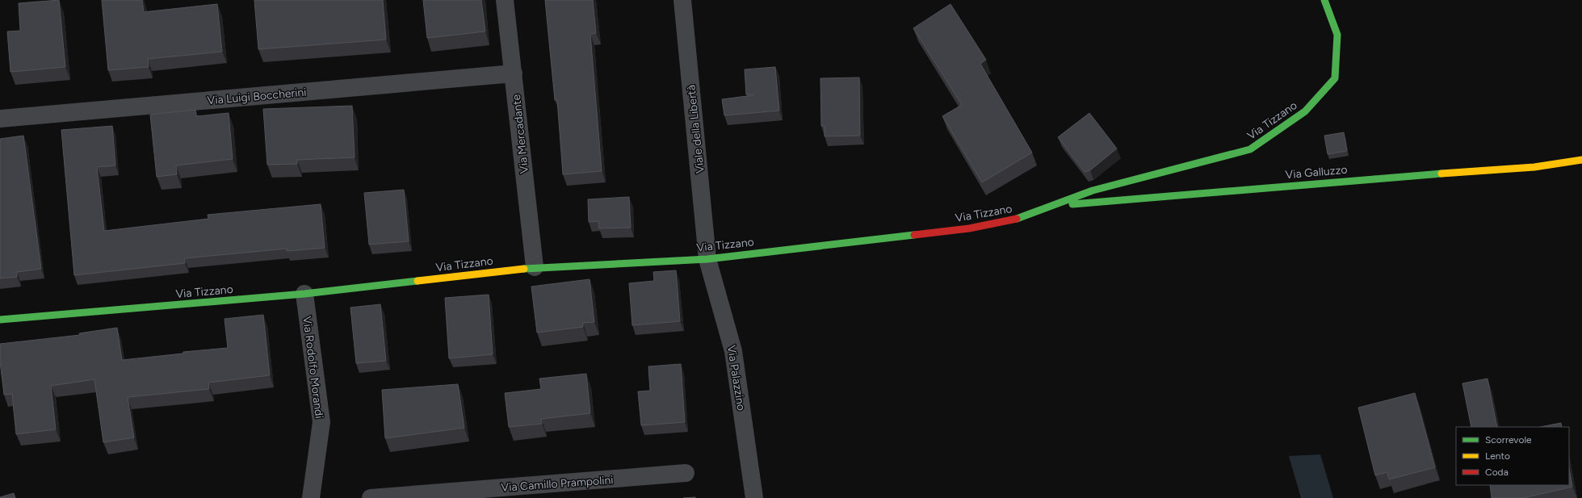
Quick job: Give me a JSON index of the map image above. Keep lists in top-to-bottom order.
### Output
{
  "streets": {
    "street": [
      "Via Luigi Boccherini",
      "Via Tizzano",
      "Viale della Libertà",
      "Via Mercadante",
      "Via Galluzzo",
      "Via Rodolfo Morandi",
      "Via Palazzino",
      "Via Camillo Prampolini"
    ]
  },
  "crossings": [
    ["Via Luigi Boccherini", "Via Mercadante"],
    ["Via Tizzano", "Viale della Libertà"],
    ["Via Tizzano", "Via Mercadante"],
    ["Via Tizzano", "Via Galluzzo"],
    ["Via Tizzano", "Via Rodolfo Morandi"],
    ["Via Tizzano", "Via Palazzino"],
    ["Viale della Libertà", "Via Palazzino"]
  ],
  "legend": ["Scorrevole", "Lento", "Coda"]
}
